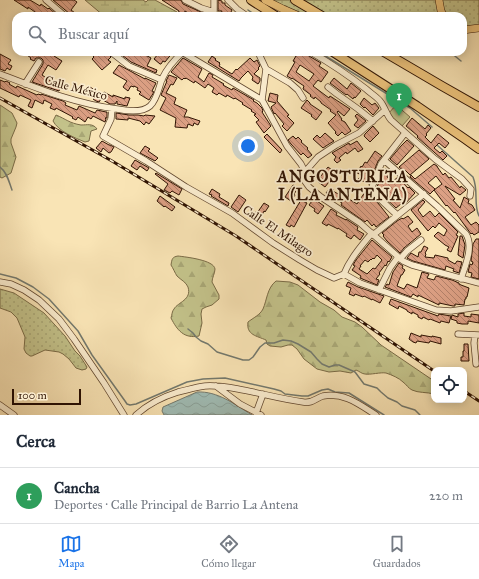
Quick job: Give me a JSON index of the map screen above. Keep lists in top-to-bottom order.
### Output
{
  "streets": {
    "street": ["Calle México", "Calle El Milagro"]
  },
  "crossings": [
    ["Calle México", "Calle El Milagro"]
  ],
  "districts": ["ANGOSTURITA I (LA ANTENA)"],
  "scale_bar": "100 m",
  "page": {
    "search": "Buscar aquí",
    "pins": "1",
    "scale": "100 m",
    "heading": "Cerca",
    "list": [
      {
        "mark": "1",
        "name": "Cancha",
        "note": "Deportes · Calle Principal de Barrio La Antena",
        "value": "220 m"
      }
    ],
    "nav": ["Mapa", "Cómo llegar", "Guardados"]
  }
}
